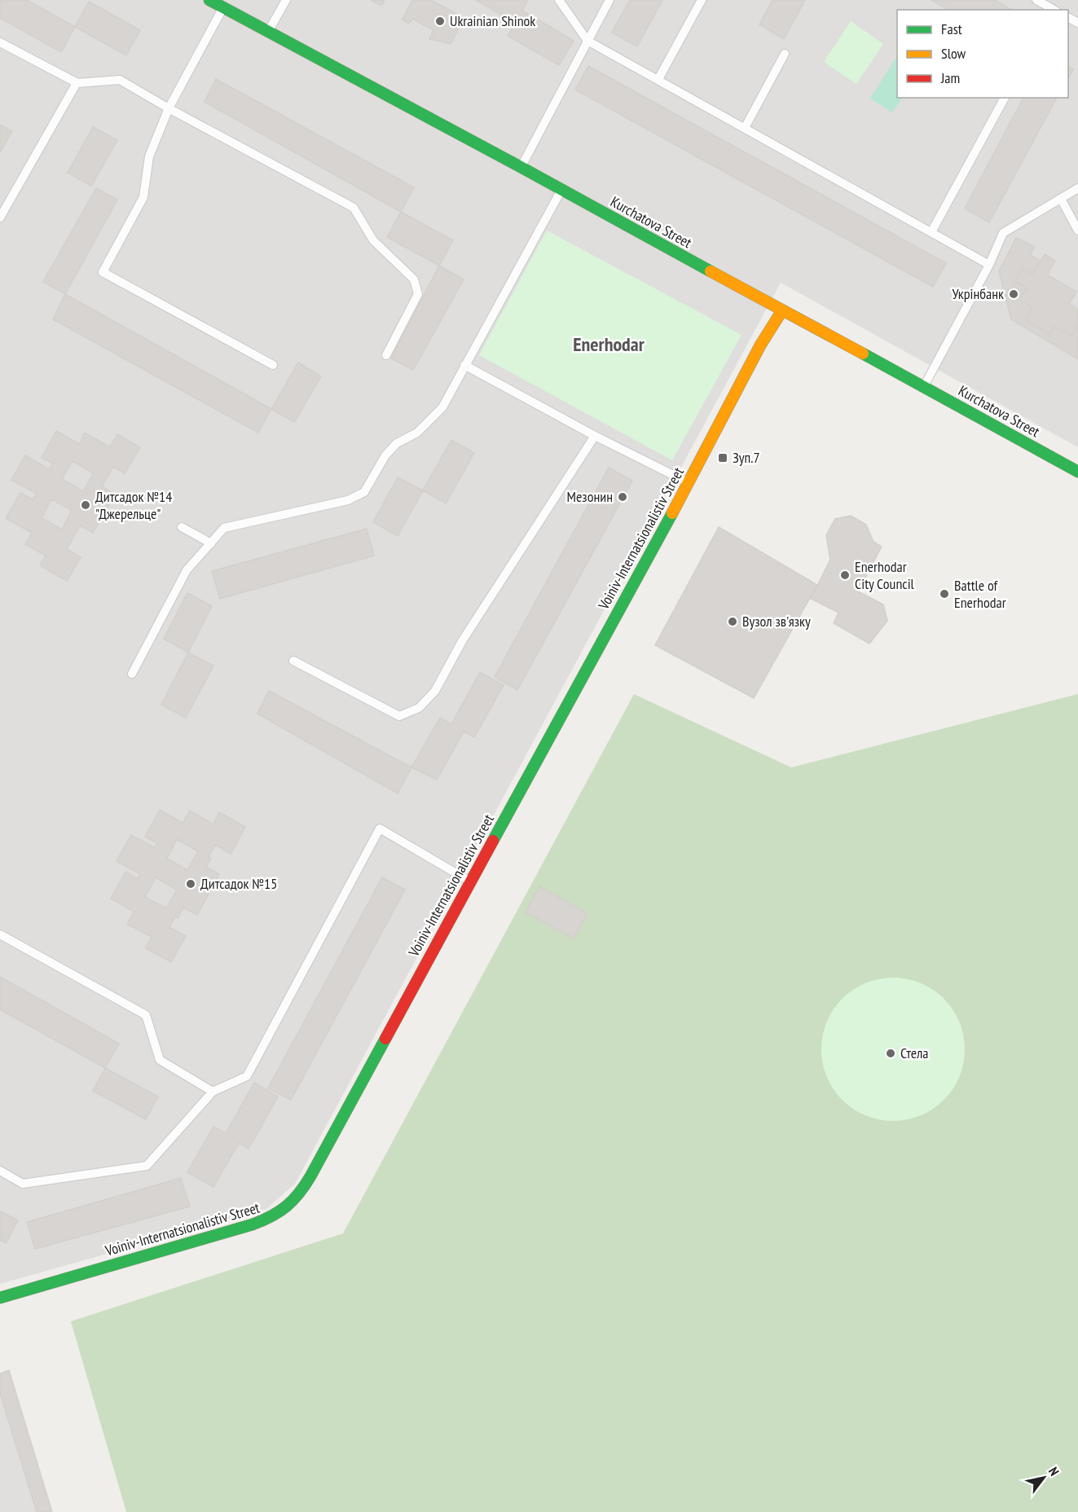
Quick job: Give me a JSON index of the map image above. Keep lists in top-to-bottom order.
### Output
{
  "streets": {
    "street": ["Kurchatova Street", "Voiniv-Internatsionalistiv Street"]
  },
  "crossings": [
    ["Kurchatova Street", "Voiniv-Internatsionalistiv Street"]
  ],
  "districts": ["Enerhodar"],
  "places": {
    "other": [
      "Ukrainian Shinok",
      "Укрінбанк",
      "Мезонин",
      "Дитсадок №14 \"Джерельце\"",
      "Enerhodar City Council",
      "Battle of Enerhodar",
      "Вузол зв'язку",
      "Дитсадок №15",
      "Стела"
    ],
    "transit": ["Зуп.7"]
  },
  "legend": ["Fast", "Slow", "Jam"],
  "north": "top right"
}
